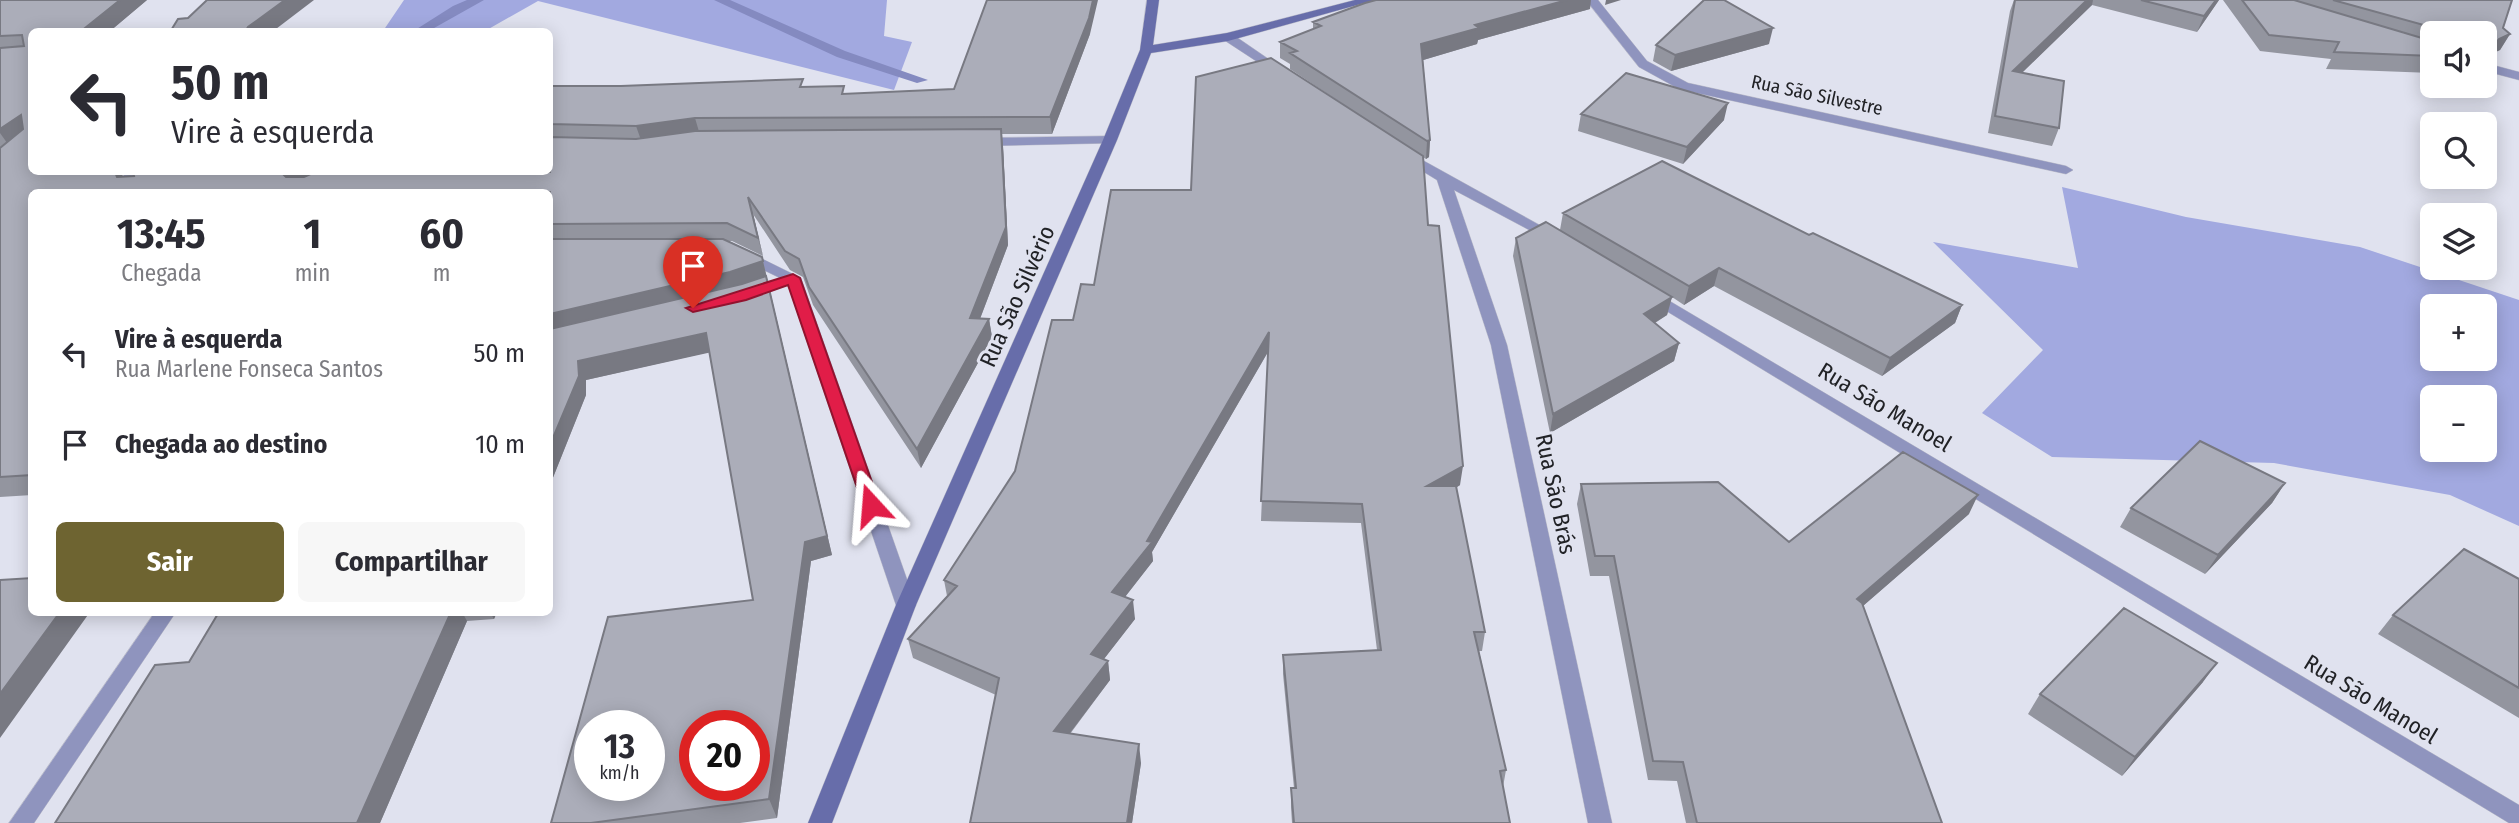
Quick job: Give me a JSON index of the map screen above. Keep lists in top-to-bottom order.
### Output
{
  "streets": {
    "street": [
      "Rua São Silvestre",
      "Rua São Silvério",
      "Rua São Manoel",
      "Rua São Brás"
    ]
  },
  "page": {
    "map_buttons": ["+", "−"],
    "turn": ["50 m", "Vire à esquerda"],
    "eta": [
      "13:45",
      "Chegada",
      "1",
      "min",
      "60",
      "m"
    ],
    "list": [
      {
        "name": "Vire à esquerda",
        "note": "Rua Marlene Fonseca Santos",
        "value": "50 m"
      },
      {
        "name": "Chegada ao destino",
        "value": "10 m"
      }
    ],
    "buttons": ["Sair", "Compartilhar"],
    "speed": "13 km/h",
    "limit": "20"
  }
}
